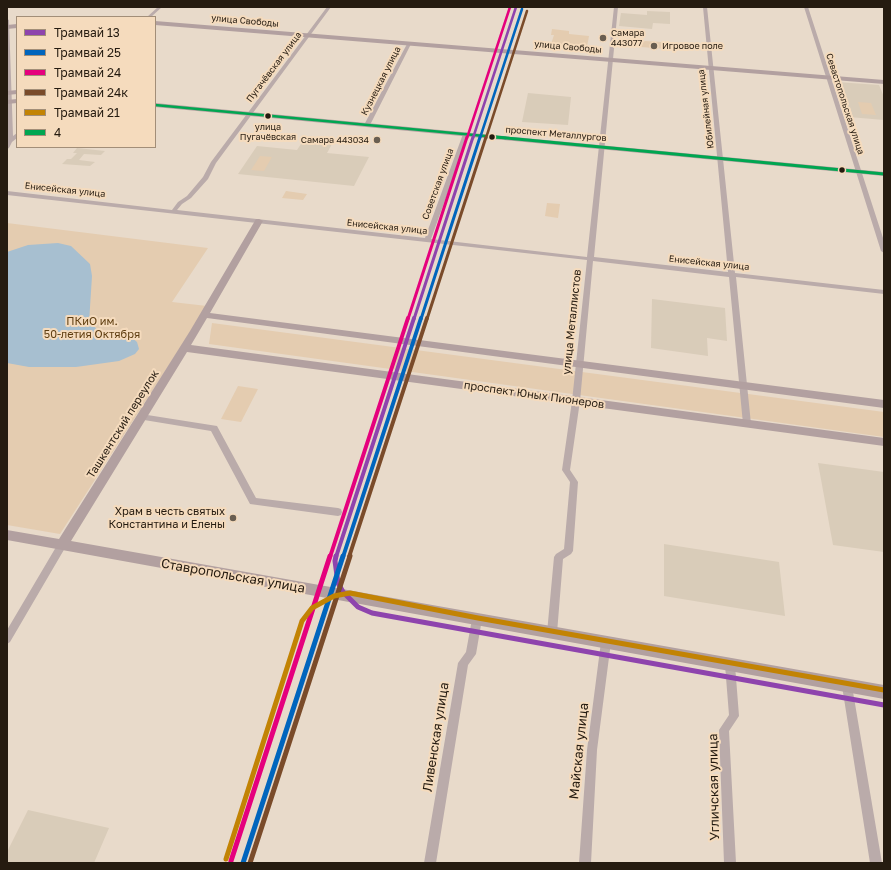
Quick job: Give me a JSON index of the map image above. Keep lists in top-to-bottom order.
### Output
{
  "streets": {
    "street": [
      "улица Свободы",
      "Пугачёвская улица",
      "Кузнецкая улица",
      "Севастопольская улица",
      "Юбилейная улица",
      "проспект Металлургов",
      "Советская улица",
      "Енисейская улица",
      "улица Металлистов",
      "проспект Юных Пионеров",
      "Ташкентский переулок",
      "Ставропольская улица",
      "Ливенская улица",
      "Майская улица",
      "Угличская улица"
    ]
  },
  "crossings": [
    ["улица Свободы", "Пугачёвская улица"],
    ["улица Свободы", "Кузнецкая улица"],
    ["улица Свободы", "Севастопольская улица"],
    ["улица Свободы", "Юбилейная улица"],
    ["улица Свободы", "улица Металлистов"],
    ["Пугачёвская улица", "проспект Металлургов"],
    ["Пугачёвская улица", "Енисейская улица"],
    ["Кузнецкая улица", "проспект Металлургов"],
    ["Севастопольская улица", "проспект Металлургов"],
    ["Юбилейная улица", "проспект Металлургов"],
    ["Юбилейная улица", "Енисейская улица"],
    ["Юбилейная улица", "проспект Юных Пионеров"],
    ["проспект Металлургов", "Советская улица"],
    ["проспект Металлургов", "улица Металлистов"],
    ["Советская улица", "Енисейская улица"],
    ["Енисейская улица", "улица Металлистов"],
    ["Енисейская улица", "Ташкентский переулок"],
    ["улица Металлистов", "проспект Юных Пионеров"],
    ["улица Металлистов", "Ставропольская улица"],
    ["проспект Юных Пионеров", "Ташкентский переулок"],
    ["Ташкентский переулок", "Ставропольская улица"],
    ["Ставропольская улица", "Ливенская улица"],
    ["Ставропольская улица", "Майская улица"],
    ["Ставропольская улица", "Угличская улица"]
  ],
  "parks": ["ПКиО им. 50-летия Октября"],
  "places": [
    "Самара 443077",
    "Игровое поле",
    "улица Пугачёвская",
    "Самара 443034",
    "Храм в честь святых Константина и Елены"
  ],
  "lines": [
    "tram line 13",
    "tram line 24",
    "tram line 25",
    "tram line 24к",
    "transit line 4",
    "tram line 21"
  ],
  "legend": [
    "Трамвай 13",
    "Трамвай 25",
    "Трамвай 24",
    "Трамвай 24к",
    "Трамвай 21",
    "4"
  ]
}
